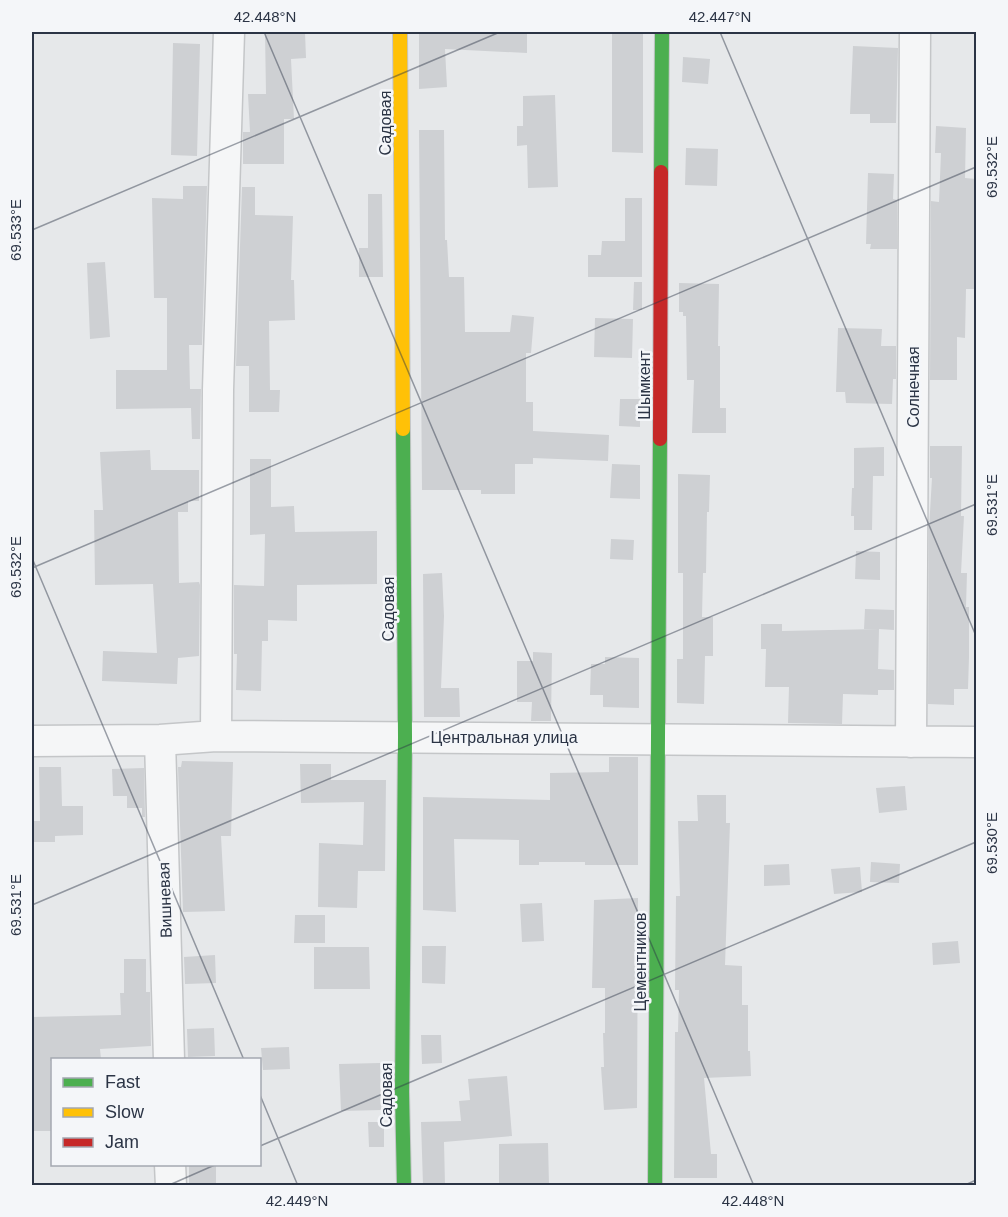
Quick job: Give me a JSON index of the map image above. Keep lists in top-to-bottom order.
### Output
{
  "streets": {
    "street": [
      "Садовая",
      "Шымкент",
      "Солнечная",
      "Центральная улица",
      "Вишневая",
      "Цементников"
    ]
  },
  "crossings": [
    ["Садовая", "Центральная улица"],
    ["Шымкент", "Центральная улица"],
    ["Шымкент", "Цементников"],
    ["Солнечная", "Центральная улица"],
    ["Центральная улица", "Вишневая"],
    ["Центральная улица", "Цементников"]
  ],
  "legend": ["Fast", "Slow", "Jam"],
  "coordinates": [
    "42.448°N",
    "42.447°N",
    "69.532°E",
    "69.533°E",
    "69.531°E",
    "69.530°E",
    "42.449°N"
  ]
}
